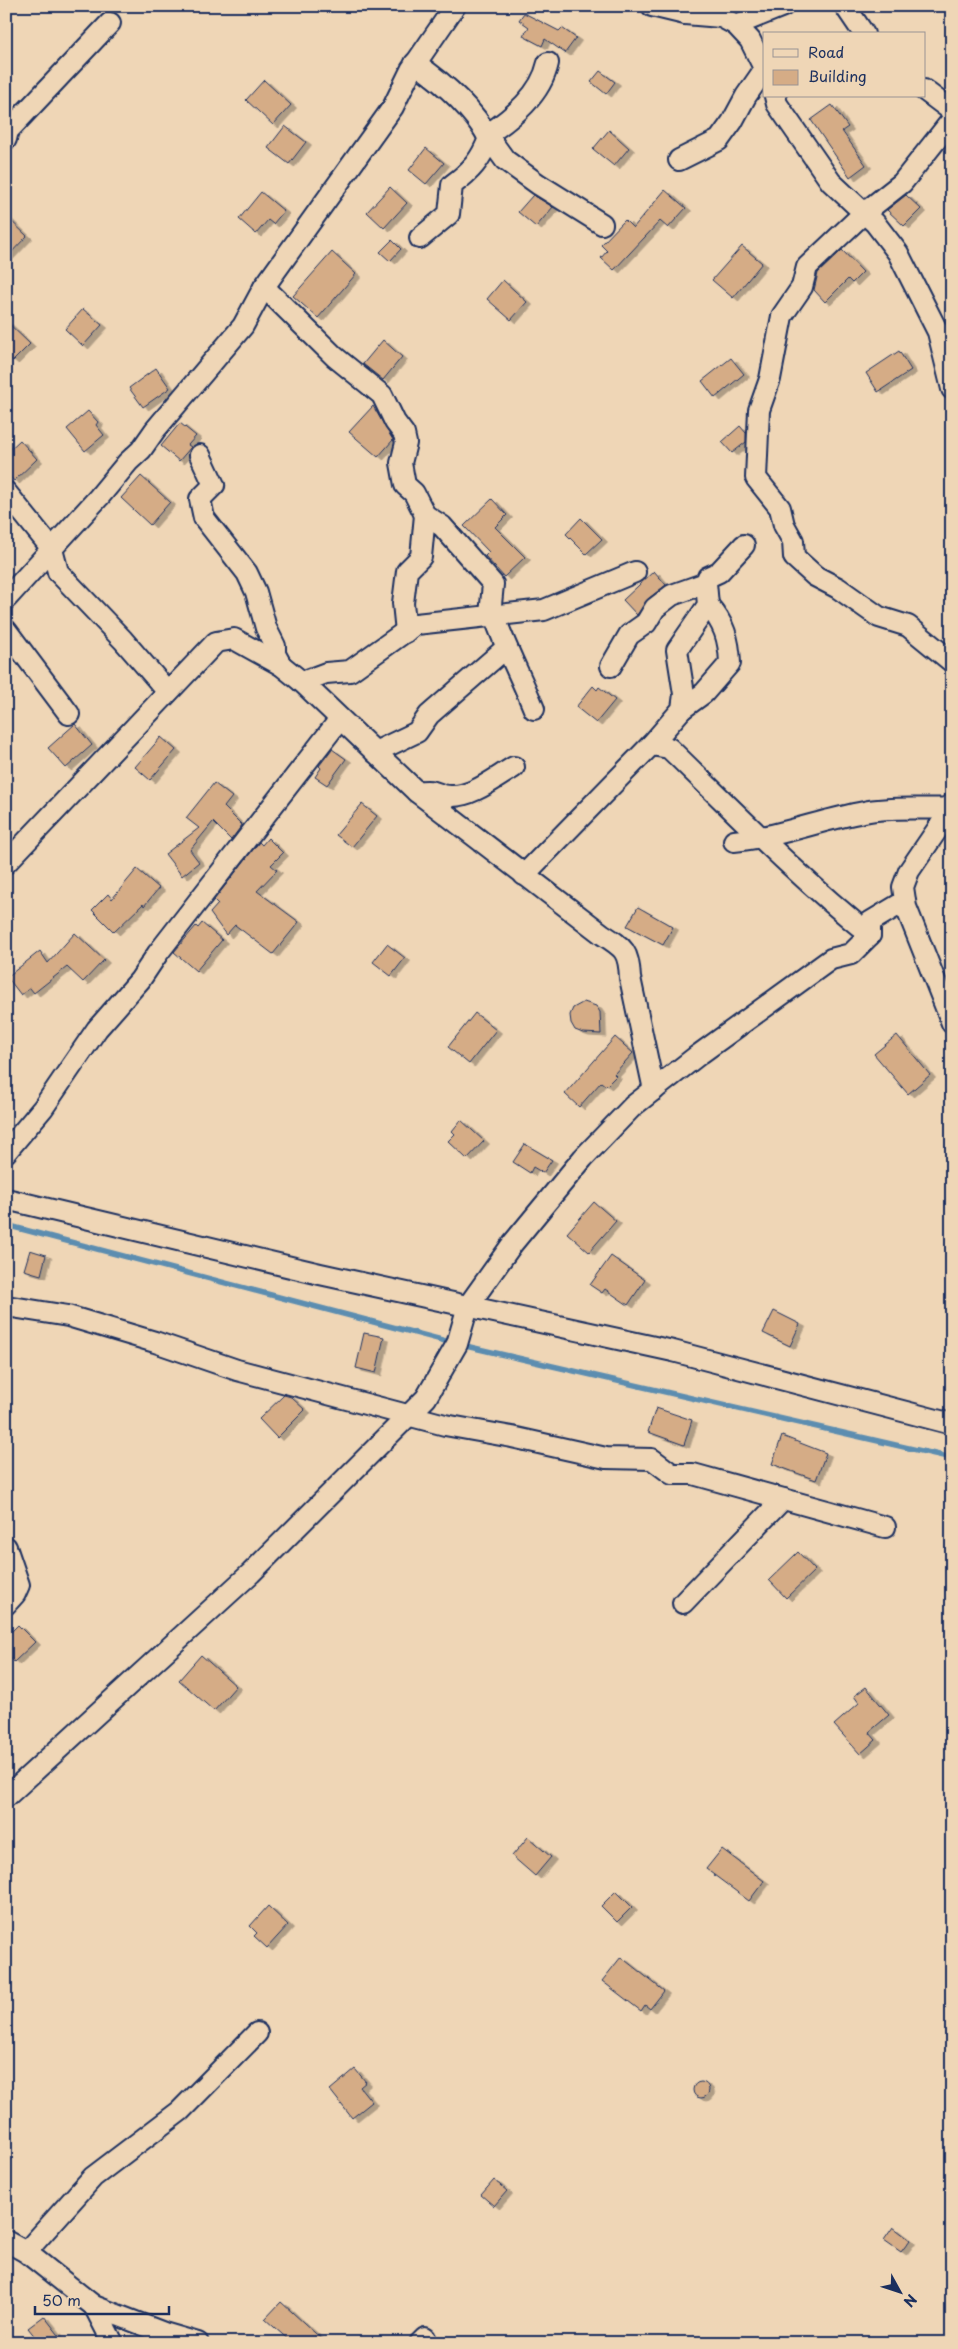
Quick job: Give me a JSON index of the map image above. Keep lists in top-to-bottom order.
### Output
{
  "legend": ["Road", "Building"],
  "scale_bar": "50 m",
  "north": "bottom right"
}
